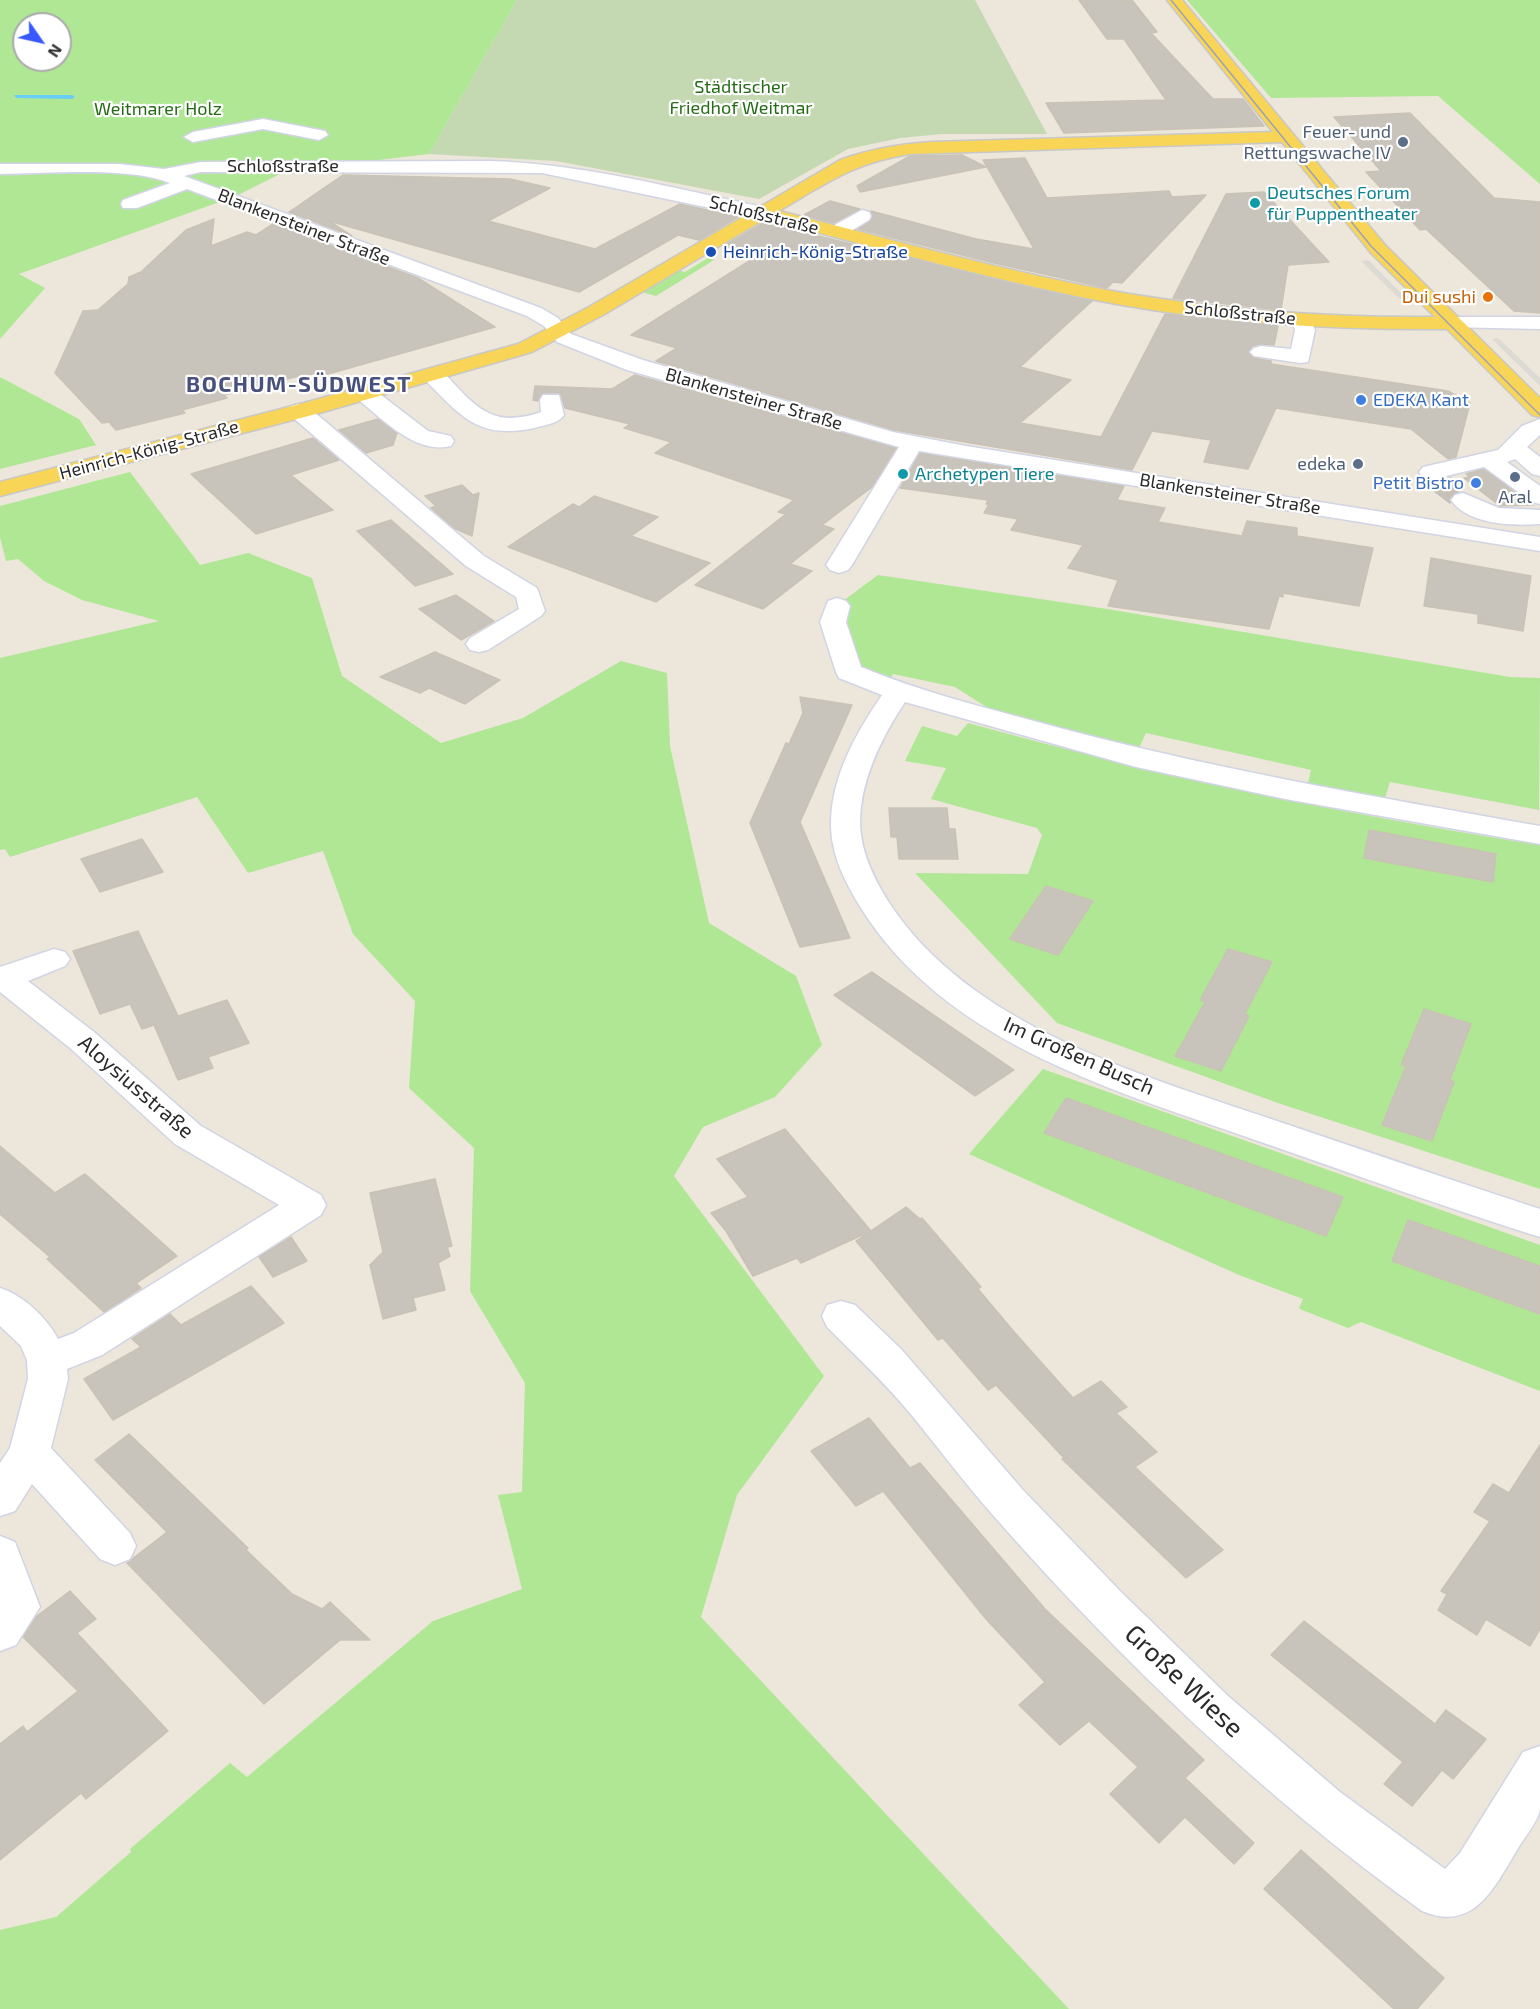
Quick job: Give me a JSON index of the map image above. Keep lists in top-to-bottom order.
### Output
{
  "streets": {
    "main road": ["Schloßstraße", "Heinrich-König-Straße"],
    "street": [
      "Blankensteiner Straße",
      "Im Großen Busch",
      "Aloysiusstraße",
      "Große Wiese"
    ]
  },
  "crossings": [
    ["Schloßstraße", "Blankensteiner Straße"],
    ["Schloßstraße", "Heinrich-König-Straße"],
    ["Blankensteiner Straße", "Heinrich-König-Straße"]
  ],
  "districts": ["BOCHUM-SÜDWEST"],
  "parks": ["Städtischer Friedhof Weitmar", "Weitmarer Holz"],
  "places": [
    "Feuer- und Rettungswache IV",
    "Deutsches Forum für Puppentheater",
    "Heinrich-König-Straße",
    "Dui sushi",
    "EDEKA Kant",
    "edeka",
    "Archetypen Tiere",
    "Aral",
    "Petit Bistro"
  ],
  "north": "bottom right"
}
